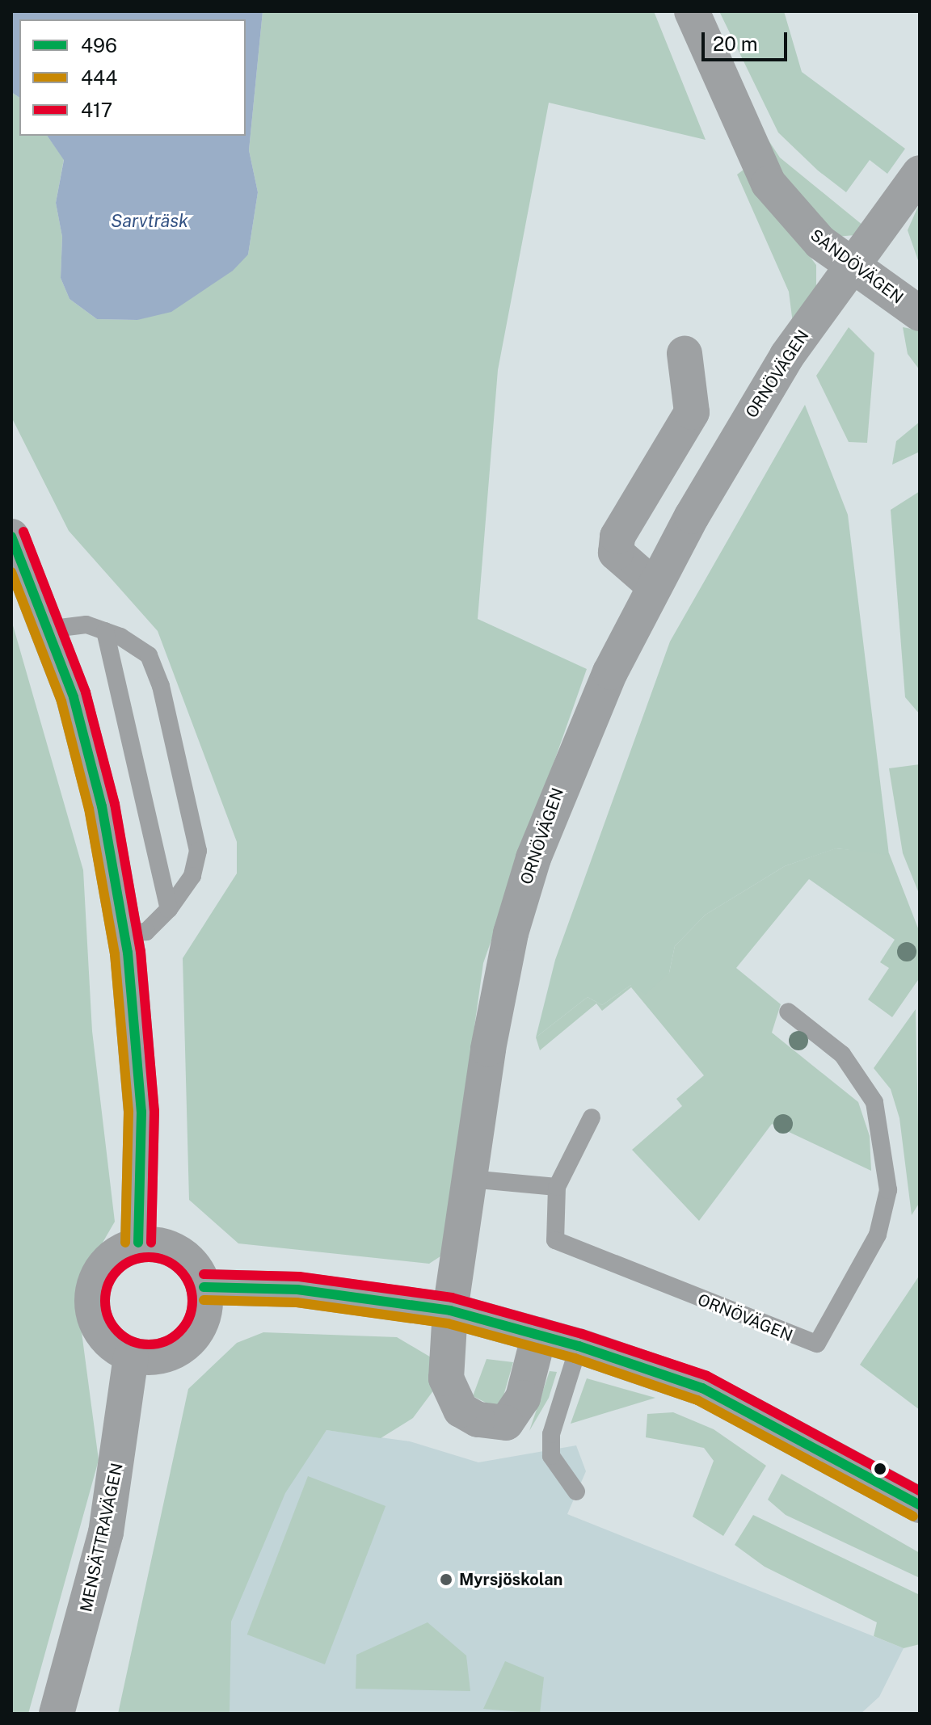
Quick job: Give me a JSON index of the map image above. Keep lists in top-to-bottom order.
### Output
{
  "streets": {
    "street": ["SANDÖVÄGEN", "ORNÖVÄGEN", "MENSÄTTRAVÄGEN"]
  },
  "crossings": [
    ["SANDÖVÄGEN", "ORNÖVÄGEN"]
  ],
  "water": ["Sarvträsk"],
  "places": ["Myrsjöskolan"],
  "lines": ["transit line 417", "transit line 496", "transit line 444"],
  "legend": ["496", "444", "417"],
  "scale_bar": "20 m"
}
